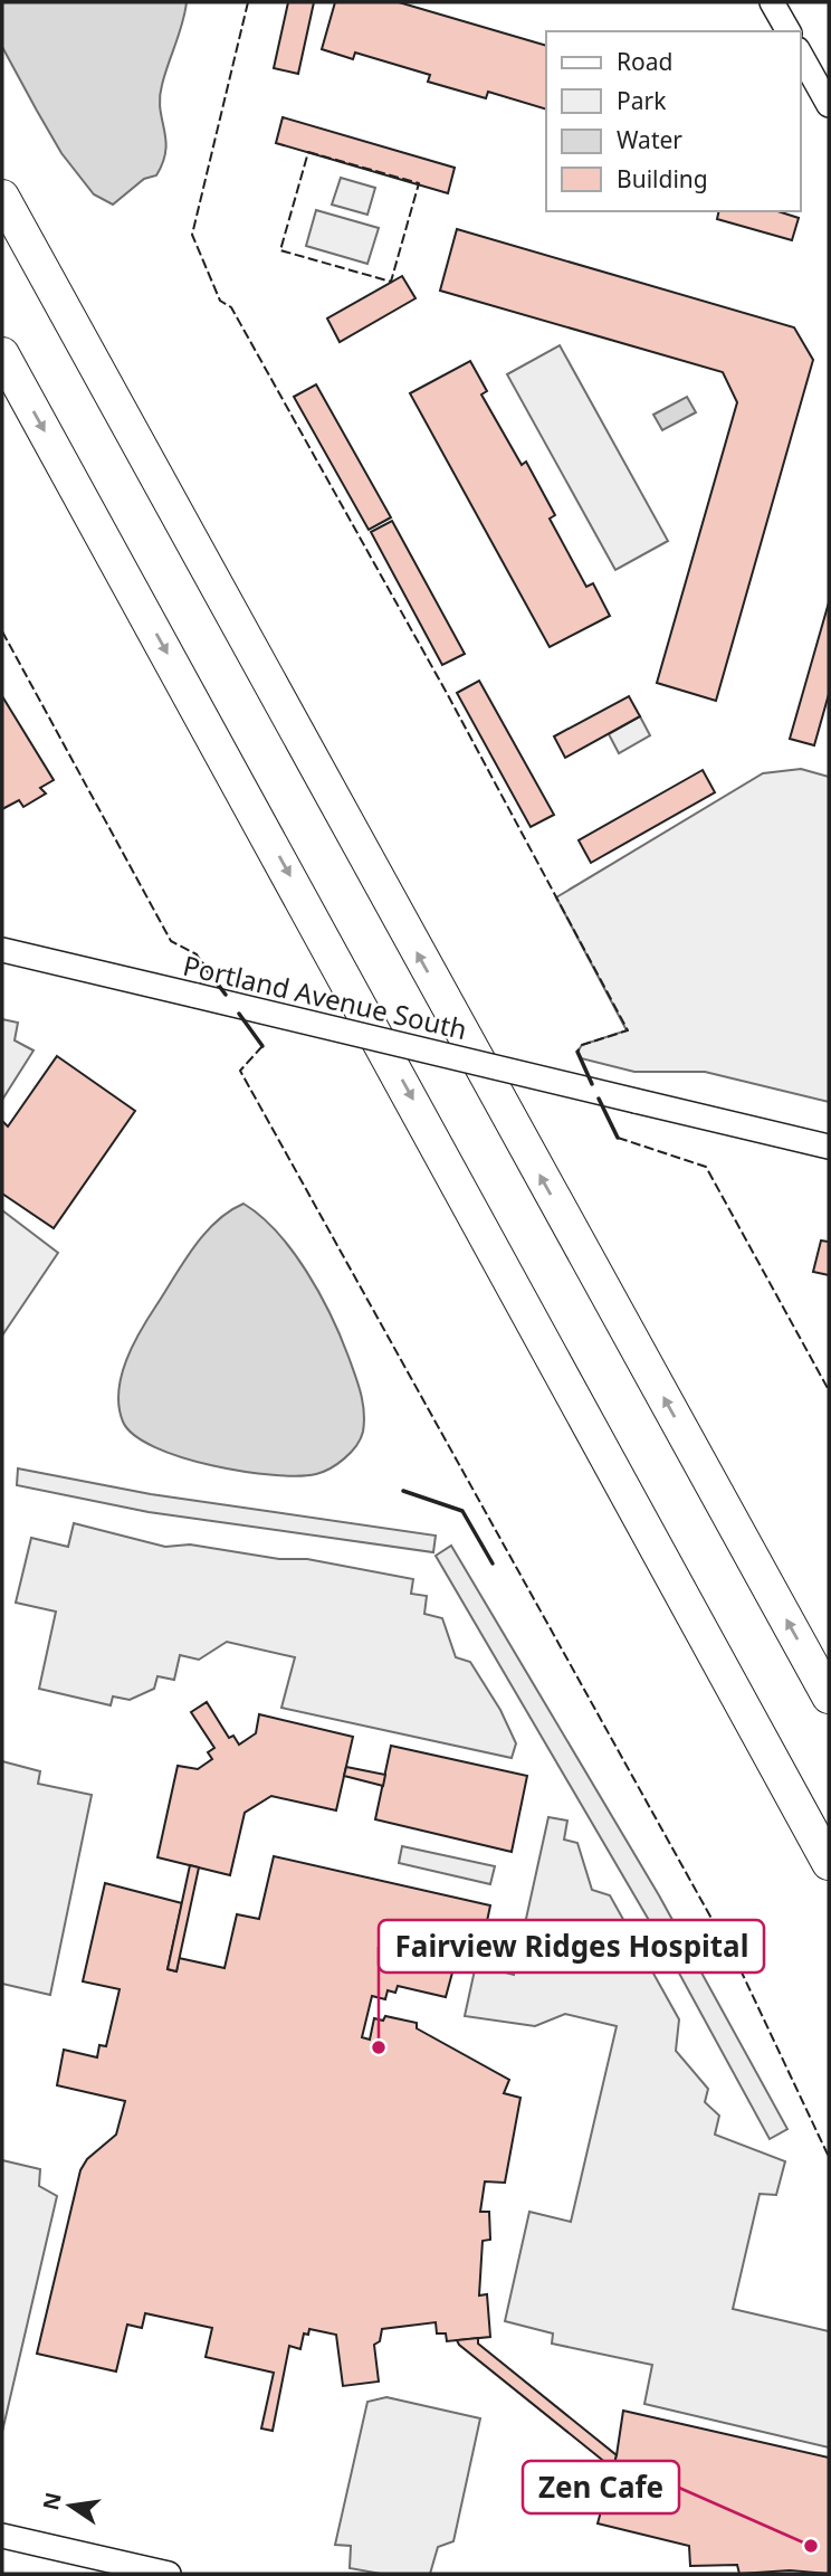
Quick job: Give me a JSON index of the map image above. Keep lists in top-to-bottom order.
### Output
{
  "streets": {
    "street": ["Portland Avenue South"]
  },
  "places": ["Fairview Ridges Hospital", "Zen Cafe"],
  "legend": [
    "Road",
    "Park",
    "Water",
    "Building"
  ],
  "north": "left"
}
